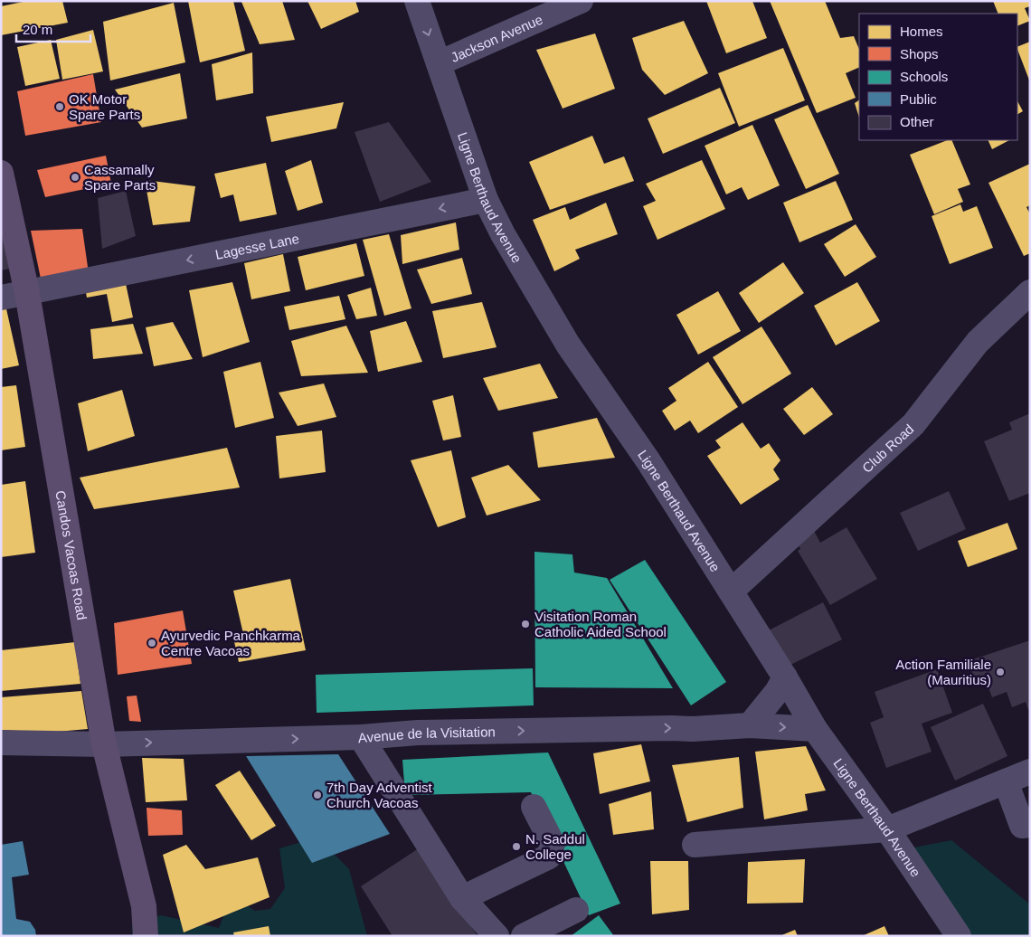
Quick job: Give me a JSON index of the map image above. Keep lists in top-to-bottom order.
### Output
{
  "streets": {
    "main road": ["Candos Vacoas Road"],
    "street": [
      "Jackson Avenue",
      "Ligne Berthaud Avenue",
      "Lagesse Lane",
      "Club Road",
      "Avenue de la Visitation"
    ]
  },
  "crossings": [
    ["Jackson Avenue", "Ligne Berthaud Avenue"],
    ["Ligne Berthaud Avenue", "Lagesse Lane"],
    ["Ligne Berthaud Avenue", "Club Road"],
    ["Ligne Berthaud Avenue", "Avenue de la Visitation"],
    ["Lagesse Lane", "Candos Vacoas Road"],
    ["Candos Vacoas Road", "Avenue de la Visitation"]
  ],
  "one_way": ["Lagesse Lane", "Avenue de la Visitation"],
  "places": [
    "OK Motor Spare Parts",
    "Cassamally Spare Parts",
    "Visitation Roman Catholic Aided School",
    "Ayurvedic Panchkarma Centre Vacoas",
    "Action Familiale (Mauritius)",
    "7th Day Adventist Church Vacoas",
    "N. Saddul College"
  ],
  "legend": [
    "Homes",
    "Shops",
    "Schools",
    "Public",
    "Other"
  ],
  "scale_bar": "20 m"
}
